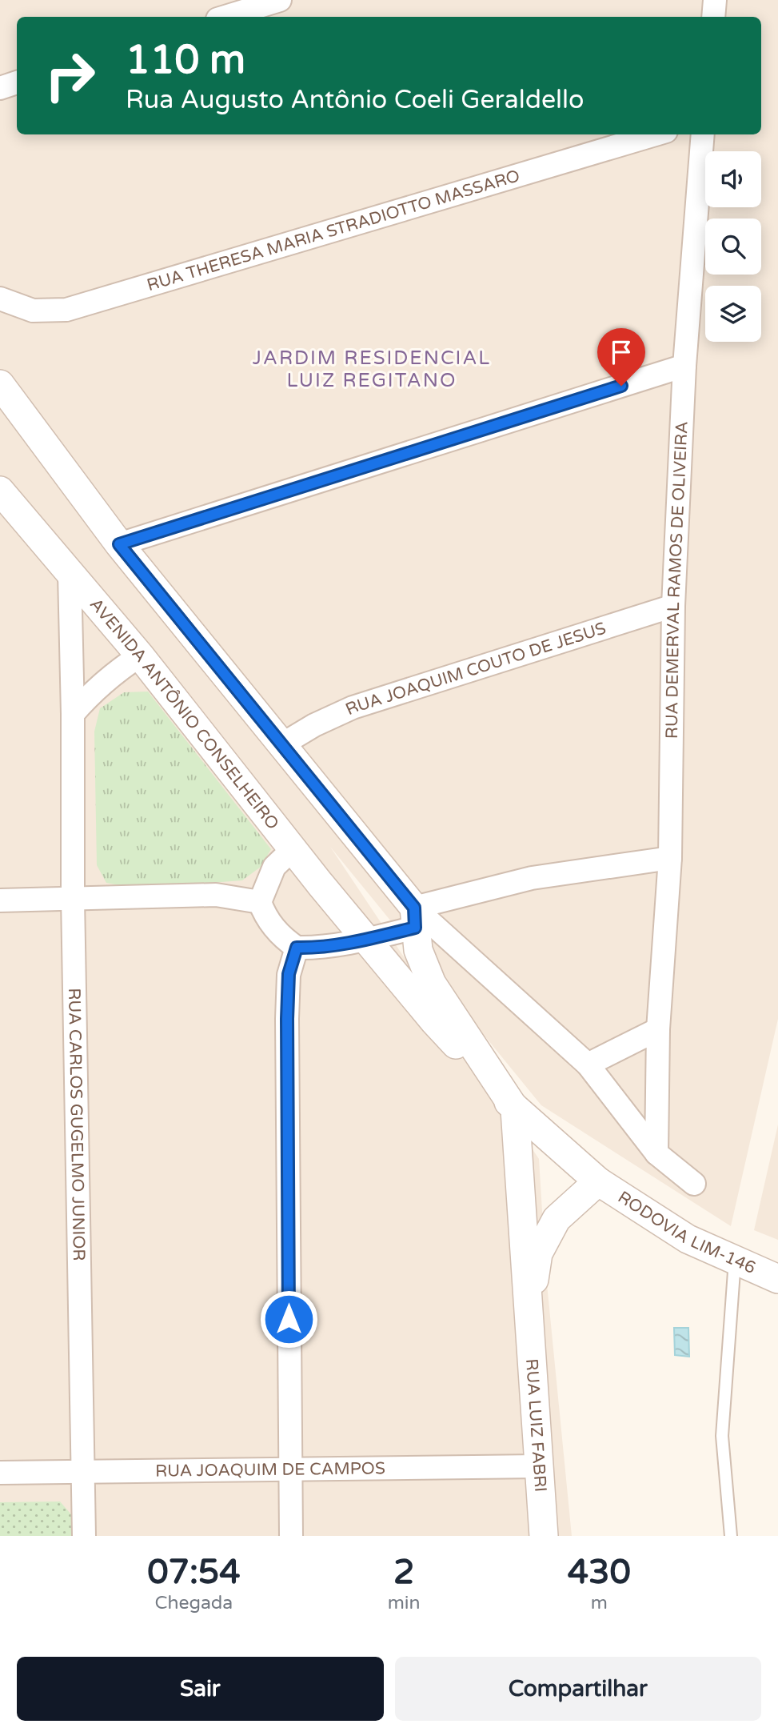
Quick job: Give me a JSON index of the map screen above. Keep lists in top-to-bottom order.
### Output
{
  "streets": {
    "street": [
      "RUA THERESA MARIA STRADIOTTO MASSARO",
      "RUA DEMERVAL RAMOS DE OLIVEIRA",
      "RUA JOAQUIM COUTO DE JESUS",
      "AVENIDA ANTÔNIO CONSELHEIRO",
      "RUA CARLOS GUGELMO JUNIOR",
      "RODOVIA LIM-146",
      "RUA LUIZ FABRI",
      "RUA JOAQUIM DE CAMPOS"
    ]
  },
  "crossings": [
    ["RUA DEMERVAL RAMOS DE OLIVEIRA", "RUA JOAQUIM COUTO DE JESUS"],
    ["AVENIDA ANTÔNIO CONSELHEIRO", "RUA CARLOS GUGELMO JUNIOR"],
    ["AVENIDA ANTÔNIO CONSELHEIRO", "RODOVIA LIM-146"],
    ["RUA CARLOS GUGELMO JUNIOR", "RUA JOAQUIM DE CAMPOS"],
    ["RUA LUIZ FABRI", "RUA JOAQUIM DE CAMPOS"]
  ],
  "districts": ["JARDIM RESIDENCIAL LUIZ REGITANO"],
  "page": {
    "turn": ["110 m", "Rua Augusto Antônio Coeli Geraldello"],
    "eta": [
      "07:54",
      "Chegada",
      "2",
      "min",
      "430",
      "m"
    ],
    "buttons": ["Sair", "Compartilhar"]
  }
}
